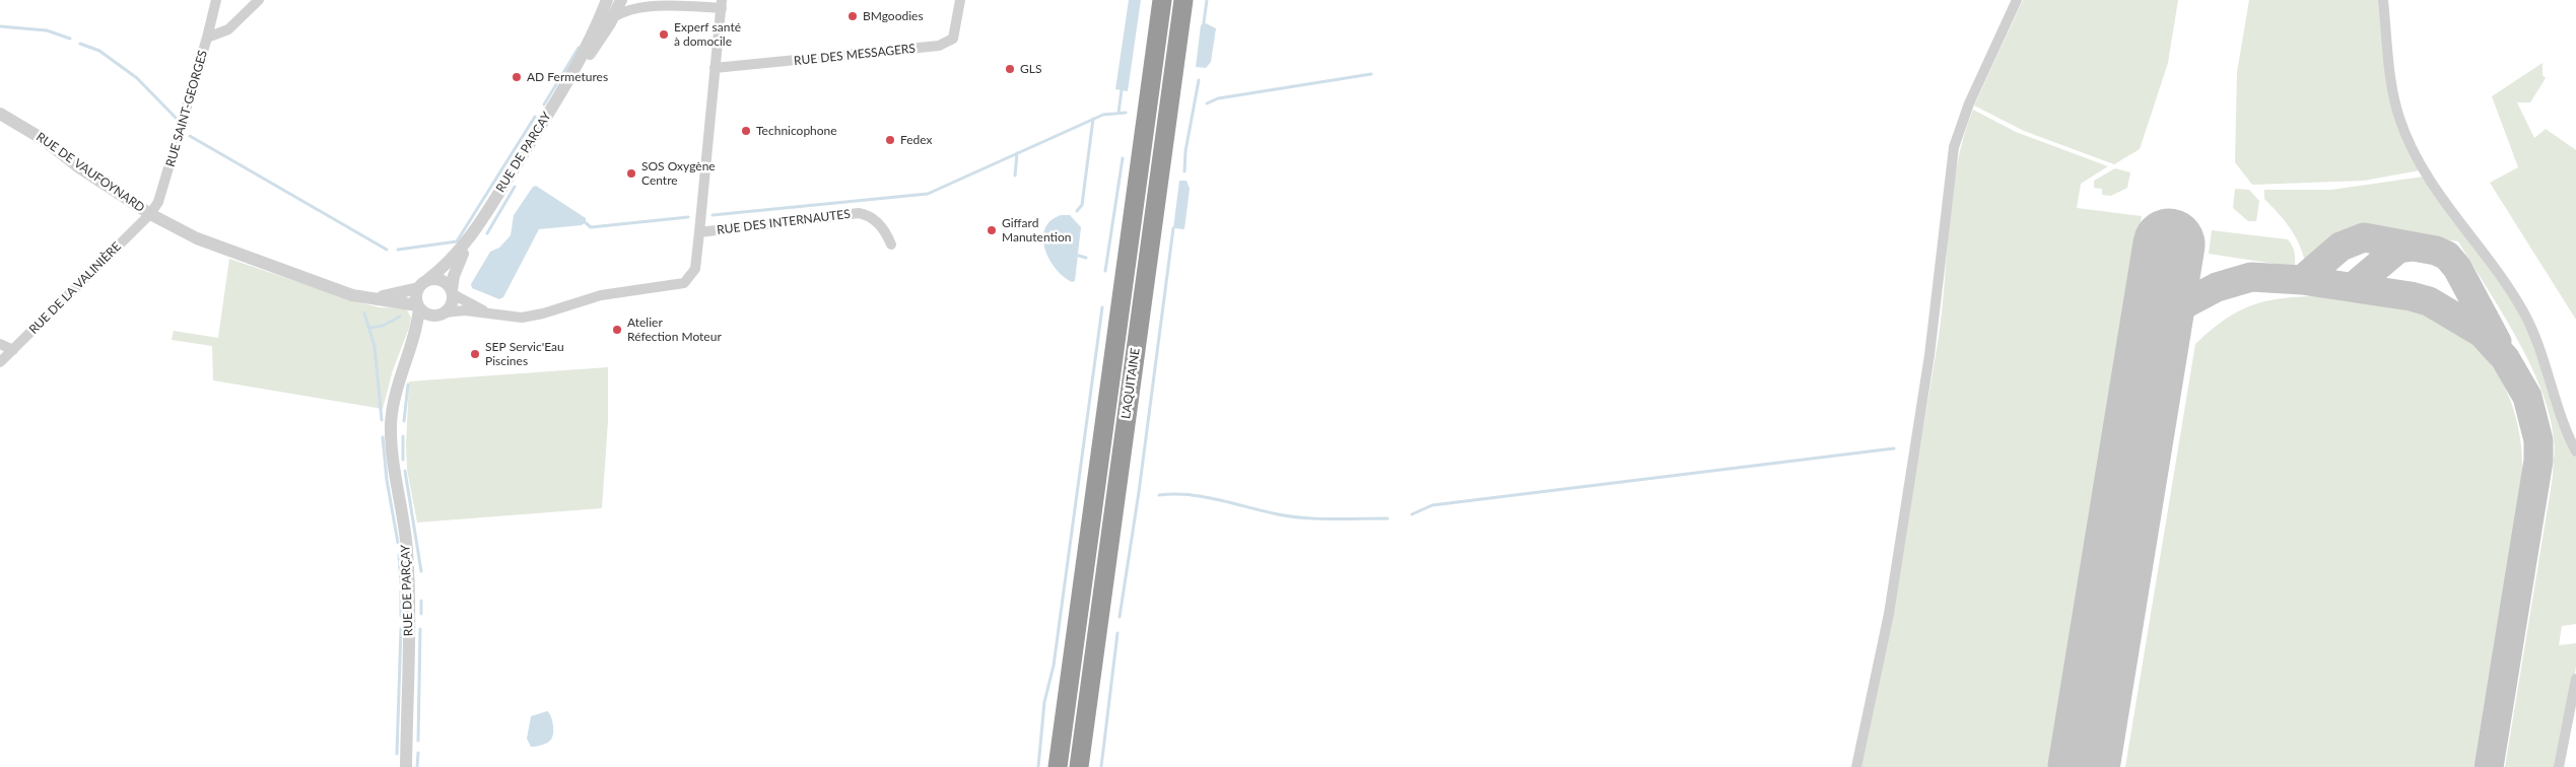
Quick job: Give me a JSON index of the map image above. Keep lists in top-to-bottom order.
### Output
{
  "streets": {
    "highway": ["L'AQUITAINE"],
    "street": [
      "RUE DES MESSAGERS",
      "RUE SAINT-GEORGES",
      "RUE DE PARCAY",
      "RUE DE VAUFOYNARD",
      "RUE DES INTERNAUTES",
      "RUE DE LA VALINIÈRE",
      "RUE DE PARÇAY"
    ]
  },
  "crossings": [
    ["RUE SAINT-GEORGES", "RUE DE VAUFOYNARD"],
    ["RUE SAINT-GEORGES", "RUE DE LA VALINIÈRE"],
    ["RUE DE PARCAY", "RUE DE VAUFOYNARD"],
    ["RUE DE PARCAY", "RUE DES INTERNAUTES"],
    ["RUE DE PARCAY", "RUE DE PARÇAY"],
    ["RUE DE VAUFOYNARD", "RUE DES INTERNAUTES"],
    ["RUE DE VAUFOYNARD", "RUE DE LA VALINIÈRE"],
    ["RUE DE VAUFOYNARD", "RUE DE PARÇAY"],
    ["RUE DES INTERNAUTES", "RUE DE PARÇAY"]
  ],
  "places": [
    "BMgoodies",
    "Experf santé à domocile",
    "GLS",
    "AD Fermetures",
    "Technicophone",
    "Fedex",
    "SOS Oxygène Centre",
    "Giffard Manutention",
    "Atelier Réfection Moteur",
    "SEP Servic'Eau Piscines"
  ]
}
